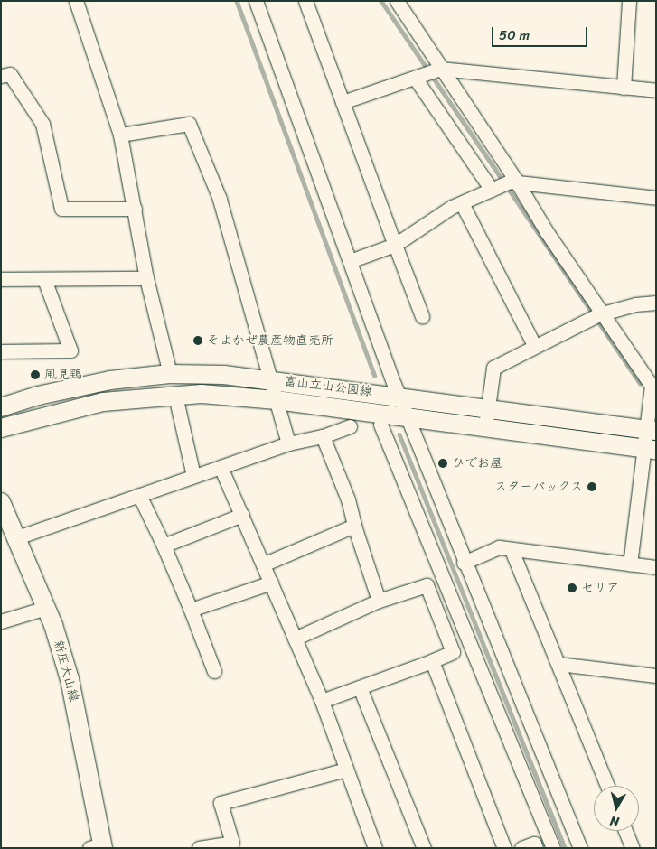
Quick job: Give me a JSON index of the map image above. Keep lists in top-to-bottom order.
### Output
{
  "streets": {
    "main road": ["富山立山公園線", "新庄大山線"]
  },
  "places": [
    "そよかぜ農産物直売所",
    "風見鶏",
    "ひでお屋",
    "スターバックス",
    "セリア"
  ],
  "scale_bar": "50 m",
  "north": "bottom"
}
